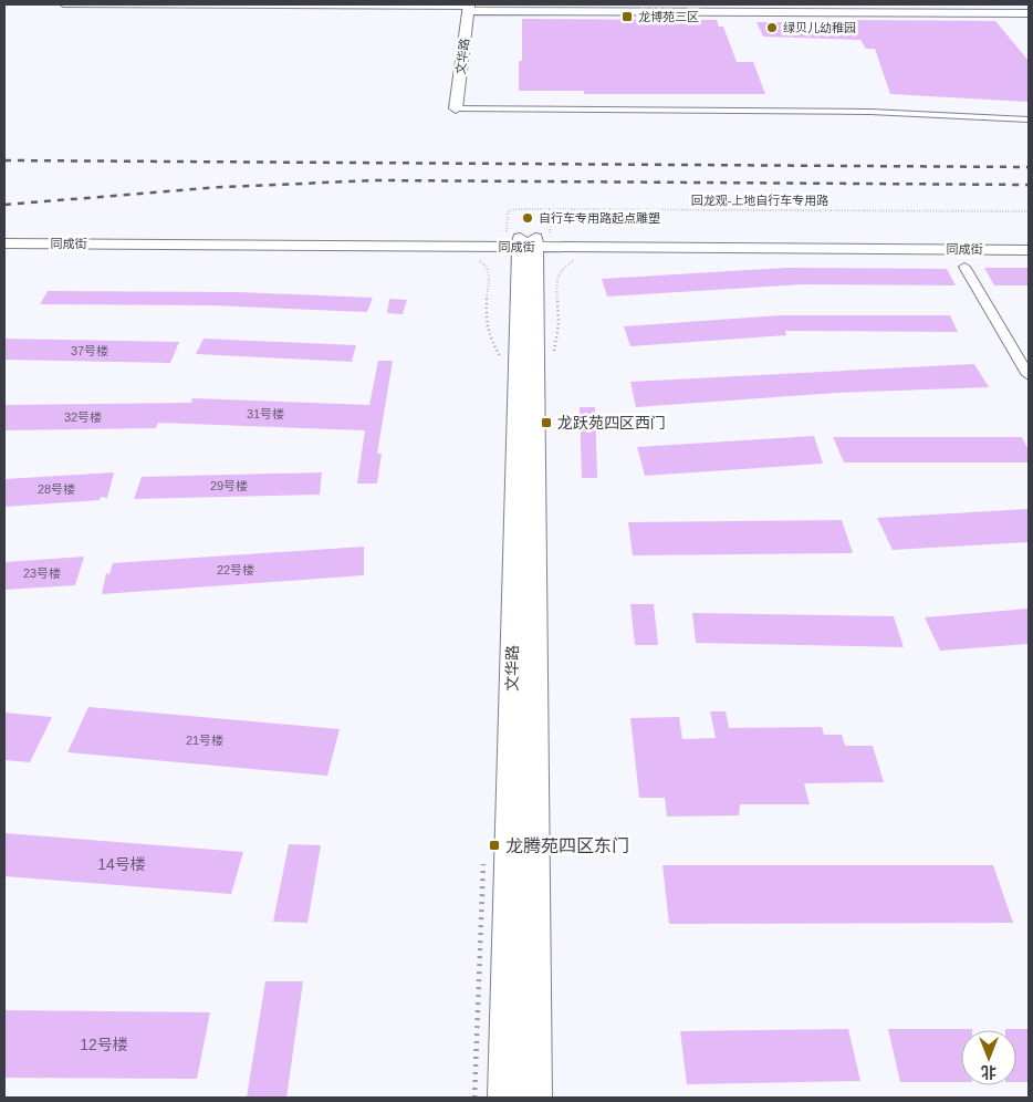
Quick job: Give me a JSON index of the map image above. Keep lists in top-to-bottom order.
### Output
{
  "streets": {
    "main road": ["文华路", "同成街"],
    "path": ["回龙观-上地自行车专用路"]
  },
  "crossings": [
    ["文华路", "回龙观-上地自行车专用路"],
    ["文华路", "同成街"],
    ["回龙观-上地自行车专用路", "同成街"]
  ],
  "places": {
    "transit": ["龙博苑三区", "龙跃苑四区西门", "龙腾苑四区东门"],
    "other": ["绿贝儿幼稚园", "自行车专用路起点雕塑"]
  },
  "house_numbers": [
    "37号楼",
    "31号楼",
    "32号楼",
    "29号楼",
    "28号楼",
    "22号楼",
    "23号楼",
    "21号楼",
    "14号楼",
    "12号楼"
  ],
  "north": "bottom"
}
